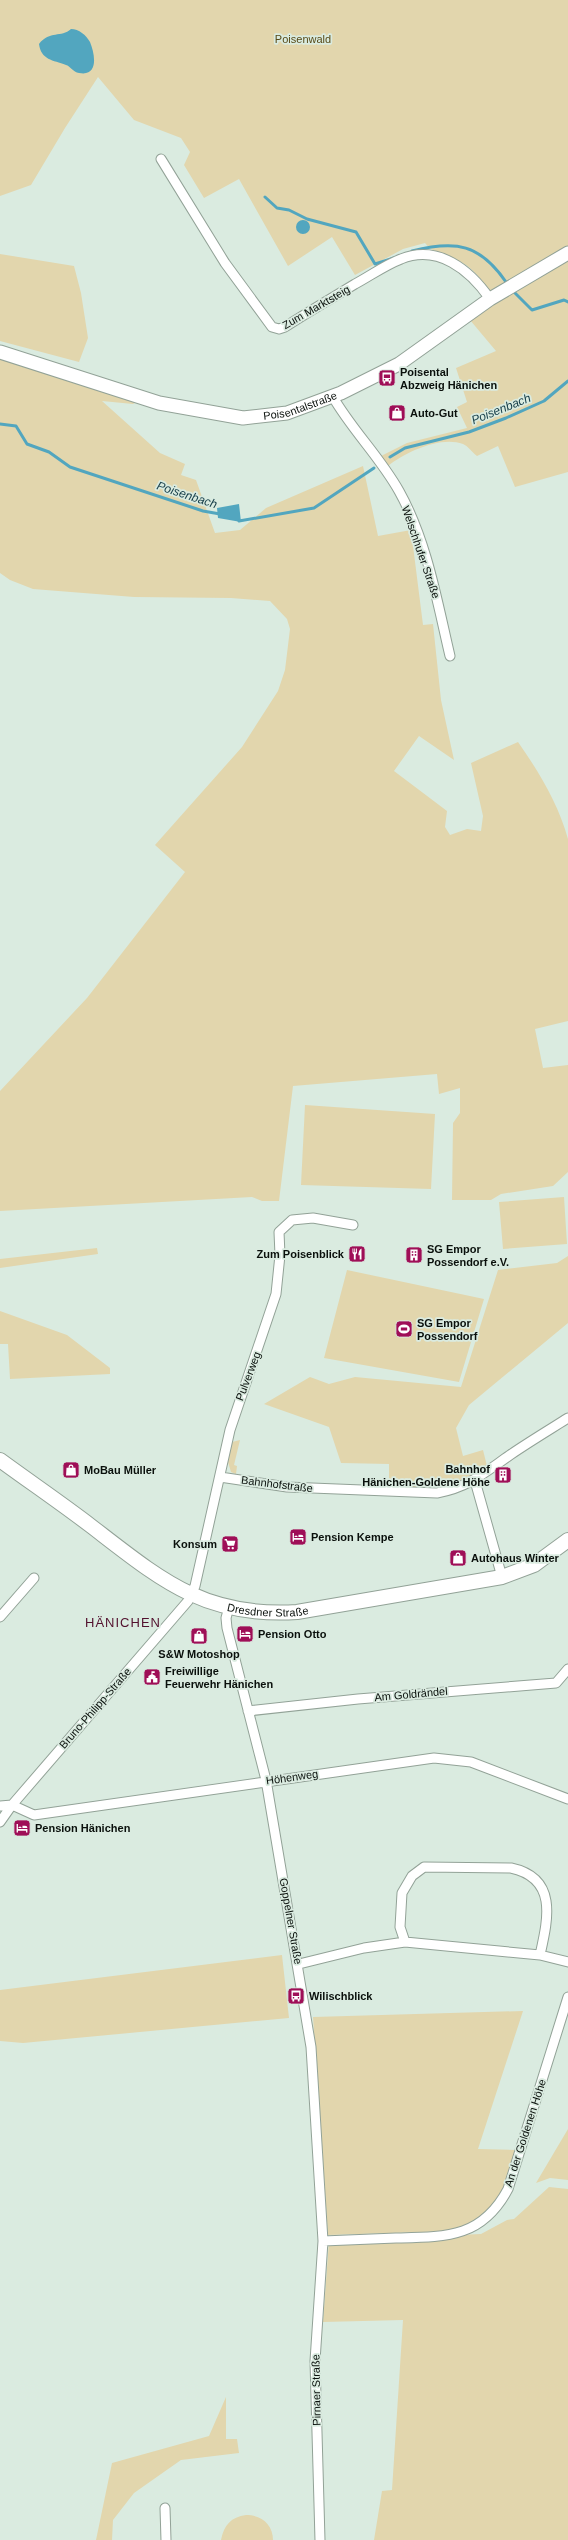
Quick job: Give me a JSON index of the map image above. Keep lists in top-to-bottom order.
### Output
{
  "streets": {
    "main road": ["Poisentalstraße", "Dresdner Straße"],
    "street": [
      "Zum Marktsteig",
      "Welschhufer Straße",
      "Pulverweg",
      "Bahnhofstraße",
      "Am Goldrändel",
      "Bruno-Philipp-Straße",
      "Höhenweg",
      "Goppelner Straße",
      "An der Goldenen Höhe",
      "Pirnaer Straße"
    ]
  },
  "crossings": [
    ["Zum Marktsteig", "Poisentalstraße"],
    ["Poisentalstraße", "Welschhufer Straße"],
    ["Pulverweg", "Bahnhofstraße"],
    ["Pulverweg", "Dresdner Straße"],
    ["Pulverweg", "Bruno-Philipp-Straße"],
    ["Dresdner Straße", "Bruno-Philipp-Straße"],
    ["Dresdner Straße", "Goppelner Straße"],
    ["Am Goldrändel", "Goppelner Straße"],
    ["Bruno-Philipp-Straße", "Höhenweg"],
    ["Höhenweg", "Goppelner Straße"],
    ["Goppelner Straße", "An der Goldenen Höhe"],
    ["Goppelner Straße", "Pirnaer Straße"],
    ["An der Goldenen Höhe", "Pirnaer Straße"]
  ],
  "districts": ["HÄNICHEN"],
  "water": ["Poisenbach"],
  "parks": ["Poisenwald"],
  "places": {
    "bus stop": ["Poisental Abzweig Hänichen", "Wilischblick"],
    "shop": [
      "Auto-Gut",
      "MoBau Müller",
      "Autohaus Winter",
      "S&W Motoshop"
    ],
    "restaurant": ["Zum Poisenblick"],
    "building": ["SG Empor Possendorf e.V.", "Bahnhof Hänichen-Goldene Höhe"],
    "sports": ["SG Empor Possendorf"],
    "hotel": ["Pension Kempe", "Pension Otto", "Pension Hänichen"],
    "supermarket": ["Konsum"],
    "public building": ["Freiwillige Feuerwehr Hänichen"]
  }
}
